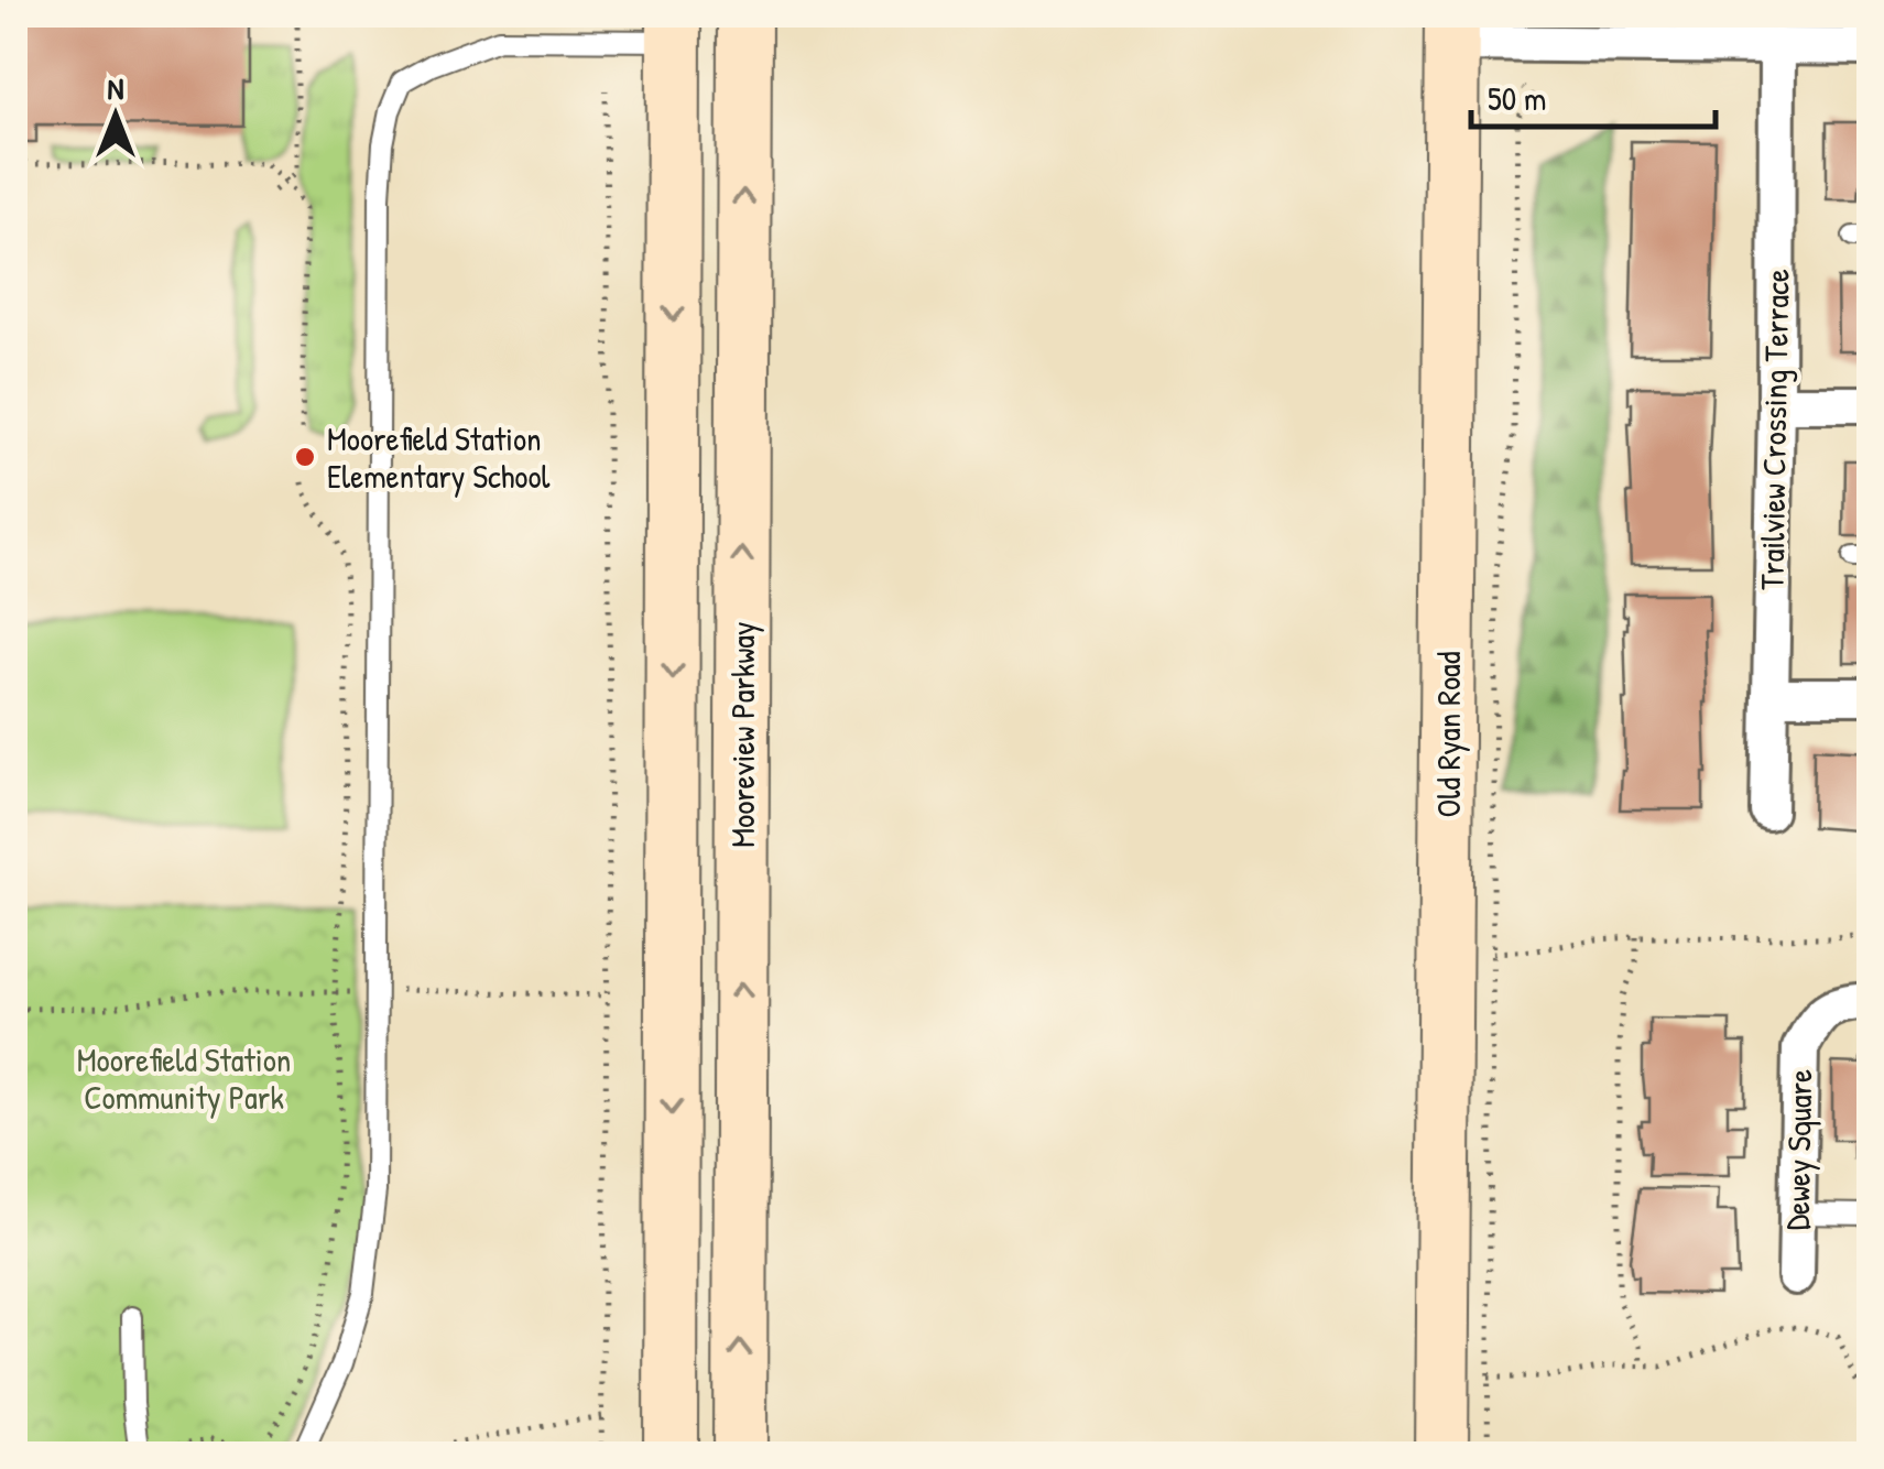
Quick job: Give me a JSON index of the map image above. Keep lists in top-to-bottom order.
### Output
{
  "streets": {
    "main road": ["Mooreview Parkway", "Old Ryan Road"],
    "street": ["Trailview Crossing Terrace", "Dewey Square"]
  },
  "parks": ["Moorefield Station Community Park"],
  "places": ["Moorefield Station Elementary School"],
  "scale_bar": "50 m",
  "north": "top"
}
